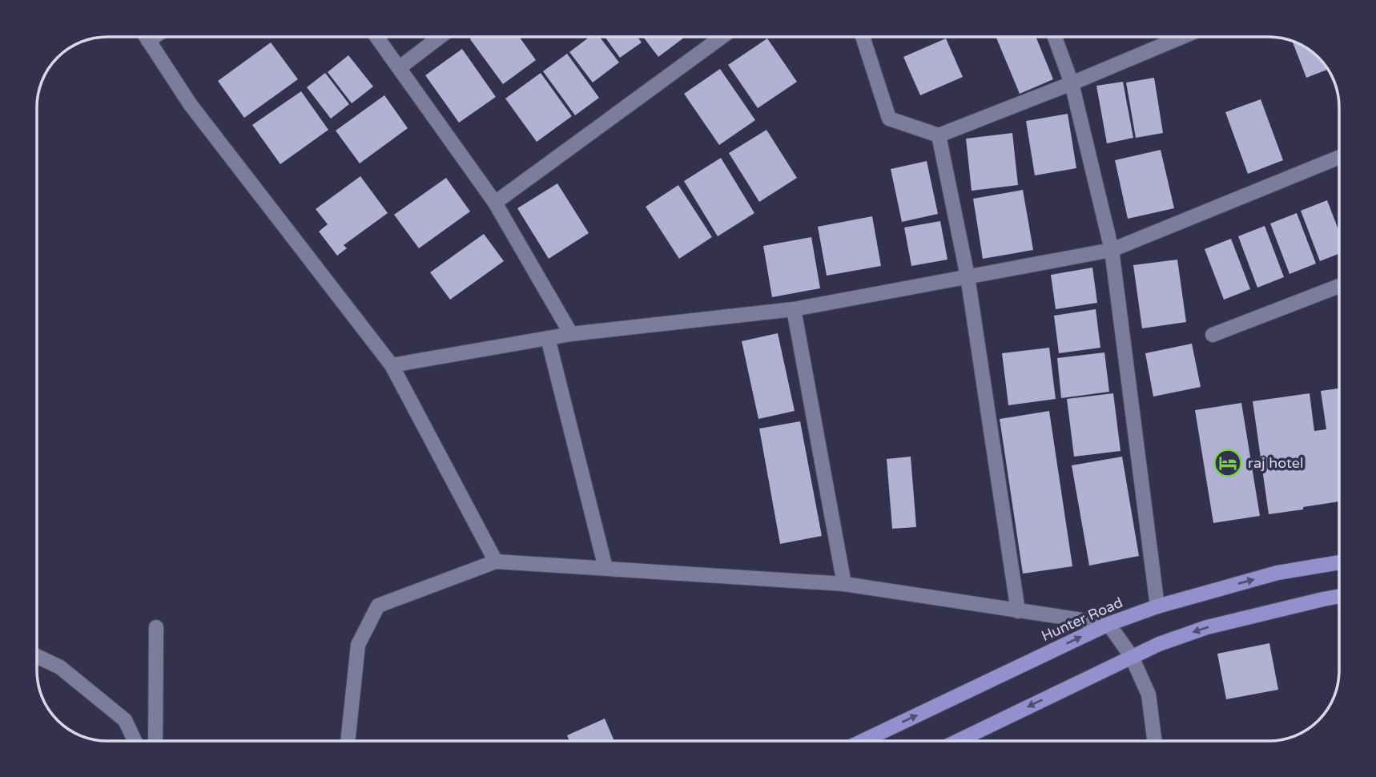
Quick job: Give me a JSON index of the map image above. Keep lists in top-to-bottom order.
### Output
{
  "streets": {
    "main road": ["Hunter Road"]
  },
  "places": {
    "hotel": ["raj hotel"]
  }
}
